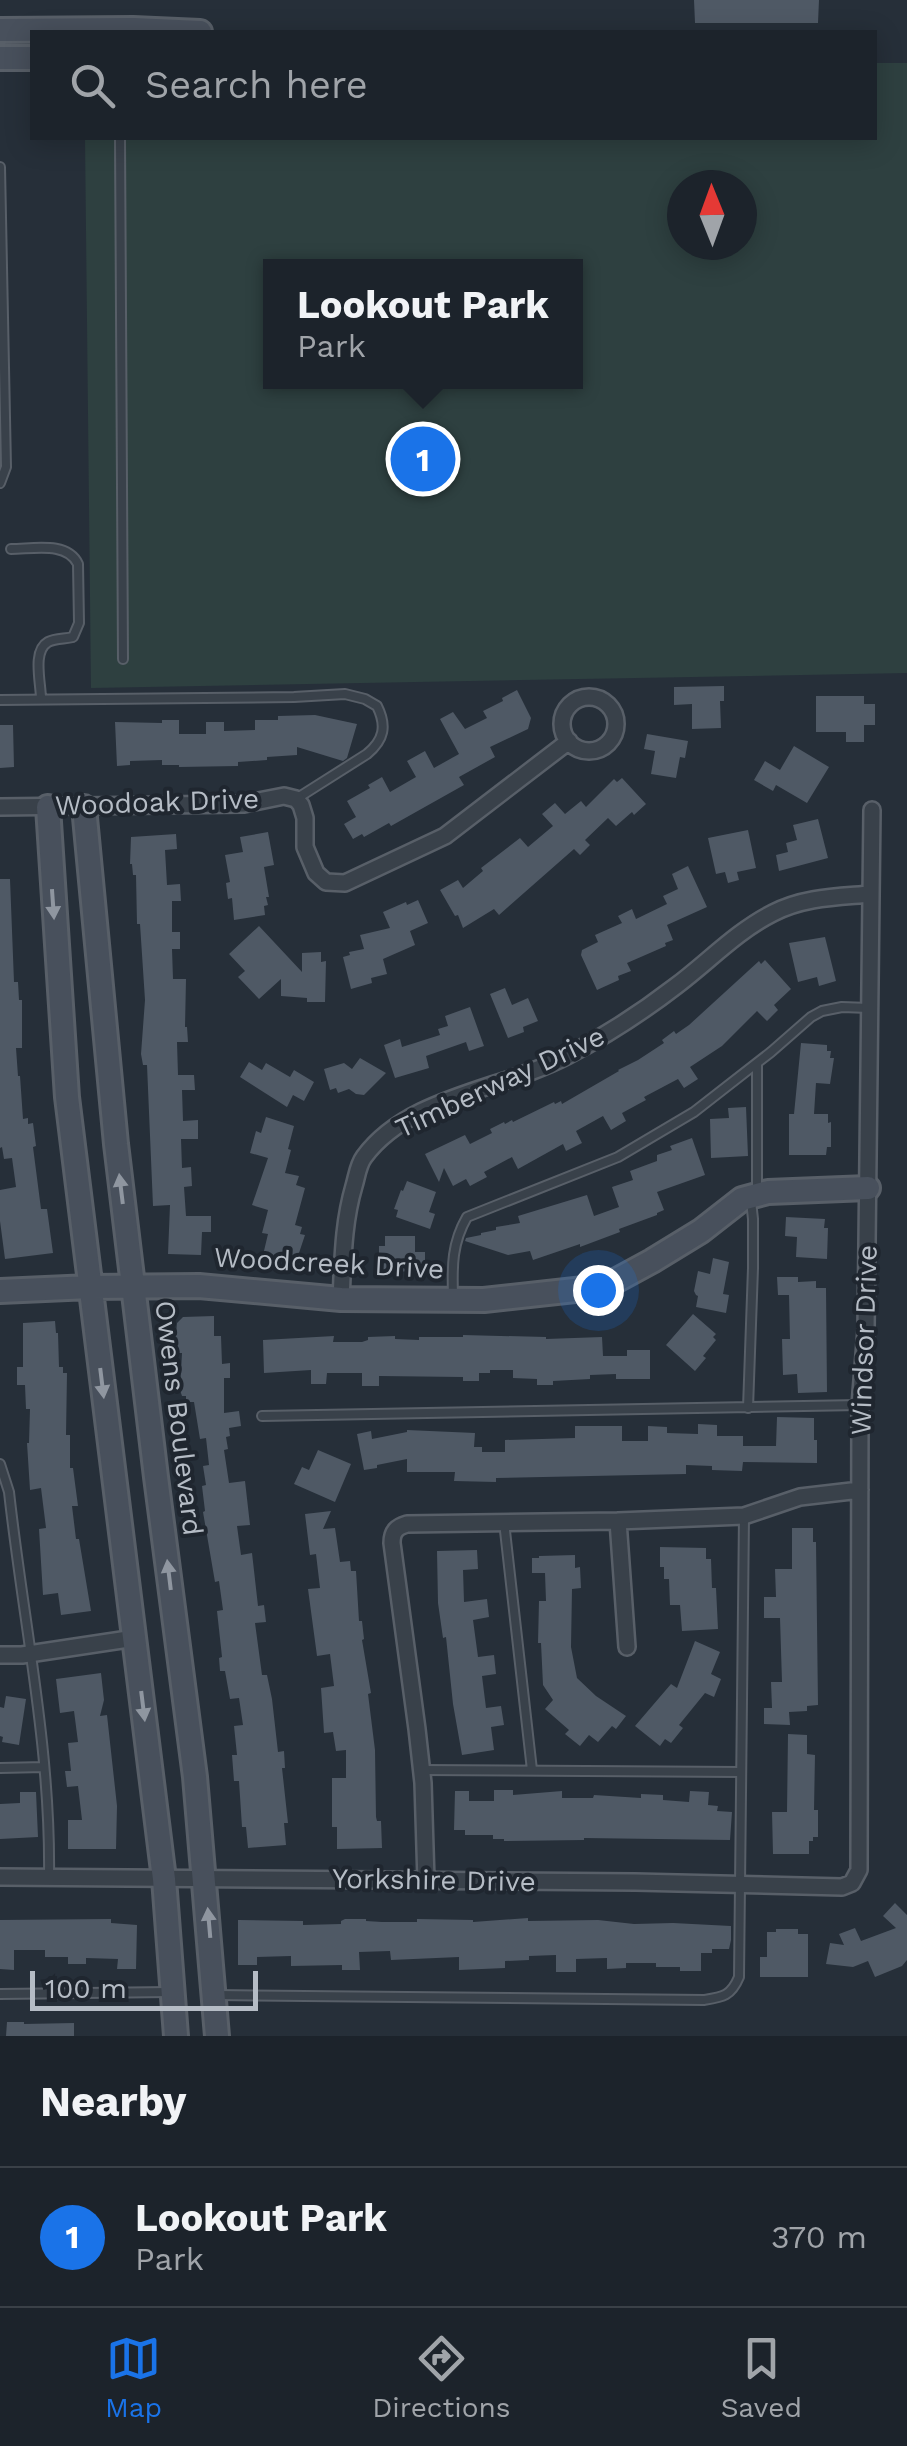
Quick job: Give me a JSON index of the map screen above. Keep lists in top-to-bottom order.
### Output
{
  "streets": {
    "street": [
      "Woodoak Drive",
      "Timberway Drive",
      "Woodcreek Drive",
      "Windsor Drive",
      "Owens Boulevard",
      "Yorkshire Drive"
    ]
  },
  "crossings": [
    ["Woodoak Drive", "Owens Boulevard"],
    ["Timberway Drive", "Woodcreek Drive"],
    ["Timberway Drive", "Windsor Drive"],
    ["Woodcreek Drive", "Windsor Drive"],
    ["Woodcreek Drive", "Owens Boulevard"],
    ["Windsor Drive", "Yorkshire Drive"],
    ["Owens Boulevard", "Yorkshire Drive"]
  ],
  "scale_bar": "100 m",
  "north": "top",
  "page": {
    "search": "Search here",
    "popup": ["Lookout Park", "Park"],
    "pins": "1",
    "scale": "100 m",
    "heading": "Nearby",
    "list": [
      {
        "mark": "1",
        "name": "Lookout Park",
        "note": "Park",
        "value": "370 m"
      }
    ],
    "nav": ["Map", "Directions", "Saved"]
  }
}
